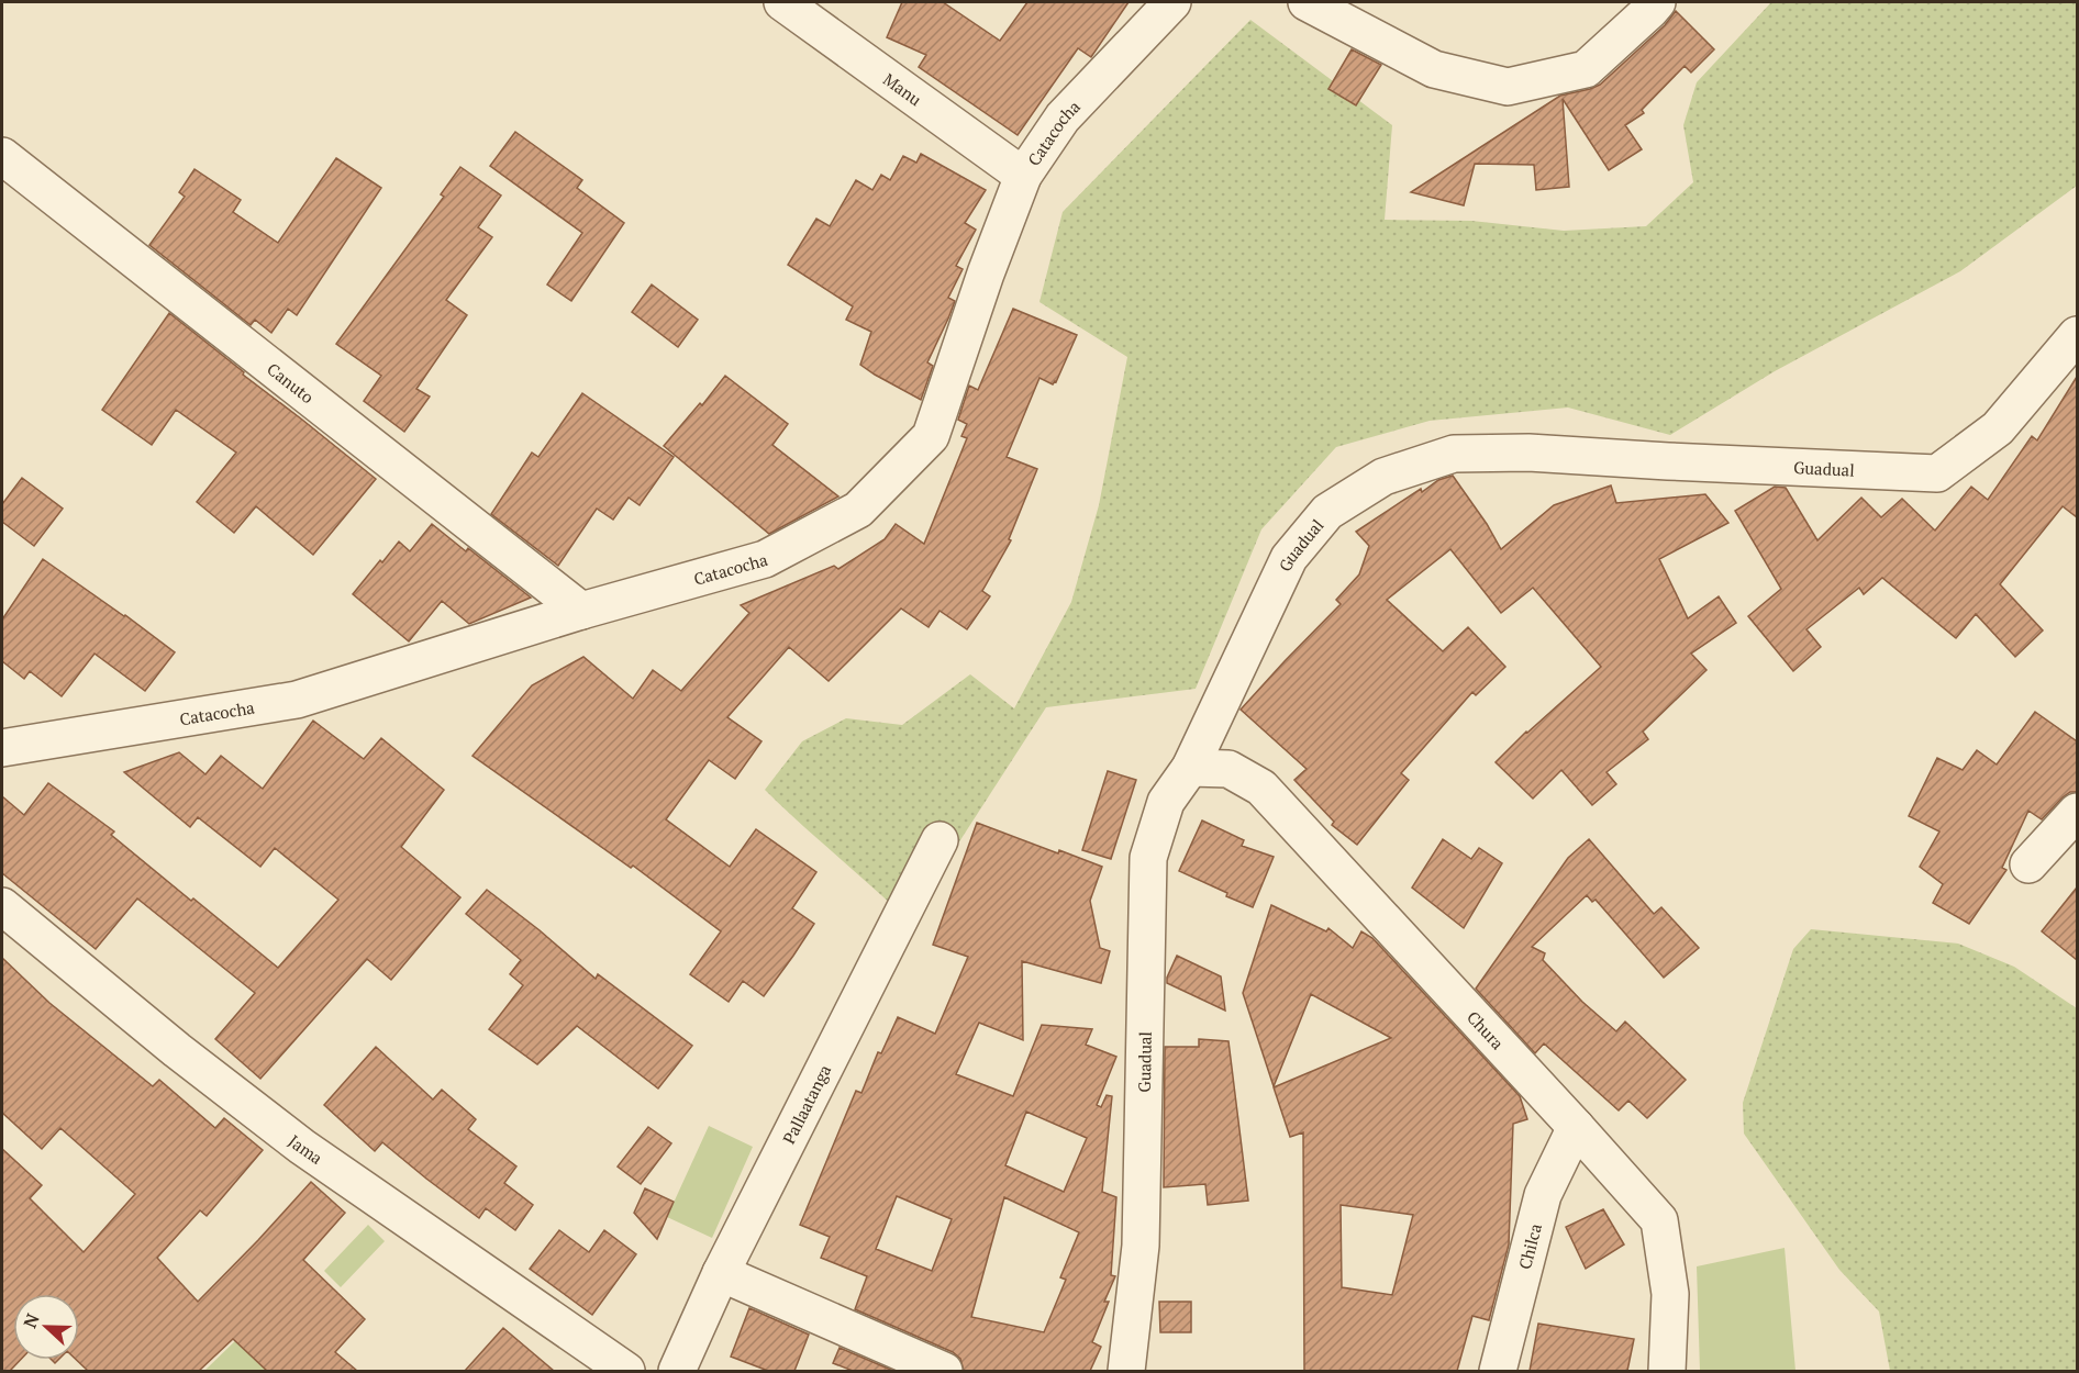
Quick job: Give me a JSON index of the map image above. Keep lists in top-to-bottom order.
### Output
{
  "streets": {
    "street": [
      "Manu",
      "Catacocha",
      "Canuto",
      "Guadual",
      "Chura",
      "Pallaatanga",
      "Jama",
      "Chilca"
    ]
  },
  "crossings": [
    ["Manu", "Catacocha"],
    ["Catacocha", "Canuto"],
    ["Guadual", "Chura"],
    ["Chura", "Chilca"]
  ],
  "north": "left"
}
